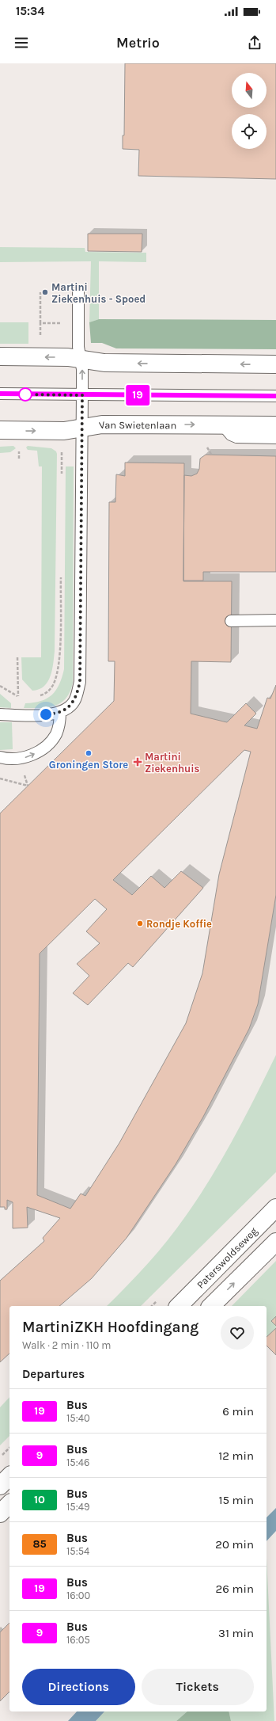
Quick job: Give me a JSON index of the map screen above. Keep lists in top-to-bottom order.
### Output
{
  "streets": {
    "street": ["Van Swietenlaan", "Paterswoldseweg"]
  },
  "places": {
    "other": ["Martini Ziekenhuis - Spoed", "Groningen Store", "Rondje Koffie"],
    "health": ["Martini Ziekenhuis"]
  },
  "lines": ["bus line 19"],
  "north": "top",
  "page": {
    "status": "15:34",
    "header": "Metrio",
    "on_map": "19",
    "heading": [
      ["MartiniZKH Hoofdingang", "Walk · 2 min · 110 m"],
      "Departures"
    ],
    "list": [
      {
        "mark": "19",
        "name": "Bus",
        "note": "15:40",
        "value": "6 min"
      },
      {
        "mark": "9",
        "name": "Bus",
        "note": "15:46",
        "value": "12 min"
      },
      {
        "mark": "10",
        "name": "Bus",
        "note": "15:49",
        "value": "15 min"
      },
      {
        "mark": "85",
        "name": "Bus",
        "note": "15:54",
        "value": "20 min"
      },
      {
        "mark": "19",
        "name": "Bus",
        "note": "16:00",
        "value": "26 min"
      },
      {
        "mark": "9",
        "name": "Bus",
        "note": "16:05",
        "value": "31 min"
      }
    ],
    "buttons": ["Directions", "Tickets"]
  }
}
